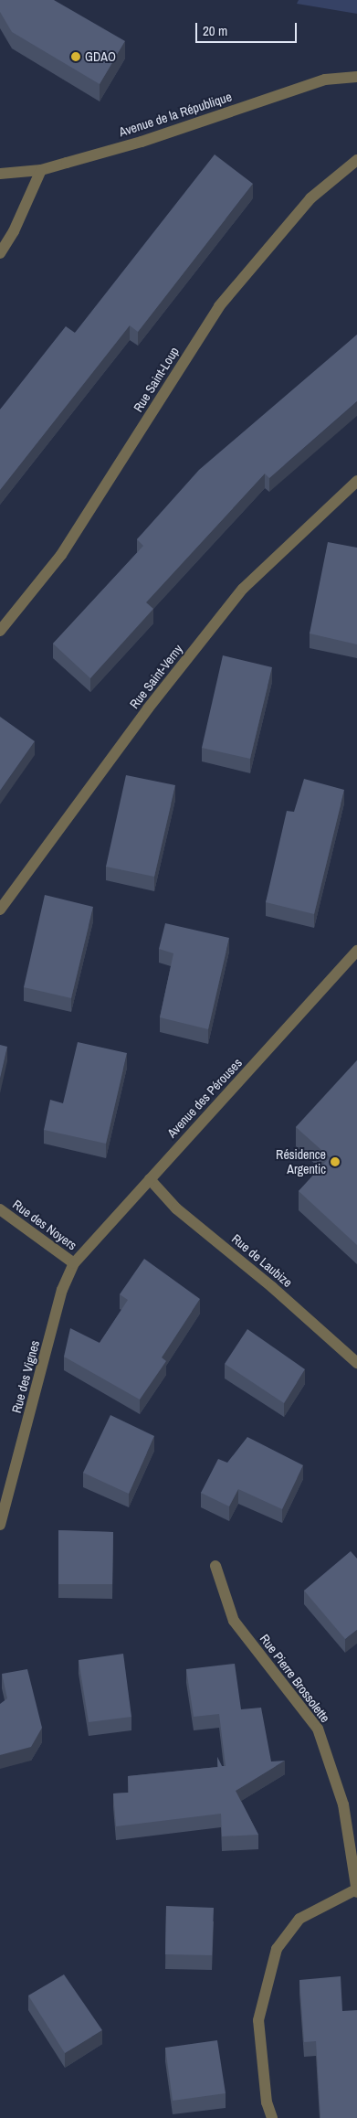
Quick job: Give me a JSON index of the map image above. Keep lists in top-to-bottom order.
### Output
{
  "streets": {
    "street": [
      "Avenue de la République",
      "Rue Saint-Loup",
      "Rue Saint-Verny",
      "Avenue des Pérouses",
      "Rue des Noyers",
      "Rue de Laubize",
      "Rue des Vignes",
      "Rue Pierre Brossolette"
    ]
  },
  "crossings": [
    ["Avenue des Pérouses", "Rue des Noyers"],
    ["Avenue des Pérouses", "Rue de Laubize"],
    ["Avenue des Pérouses", "Rue des Vignes"],
    ["Rue des Noyers", "Rue des Vignes"]
  ],
  "places": ["GDAO", "Résidence Argentic"],
  "scale_bar": "20 m"
}
